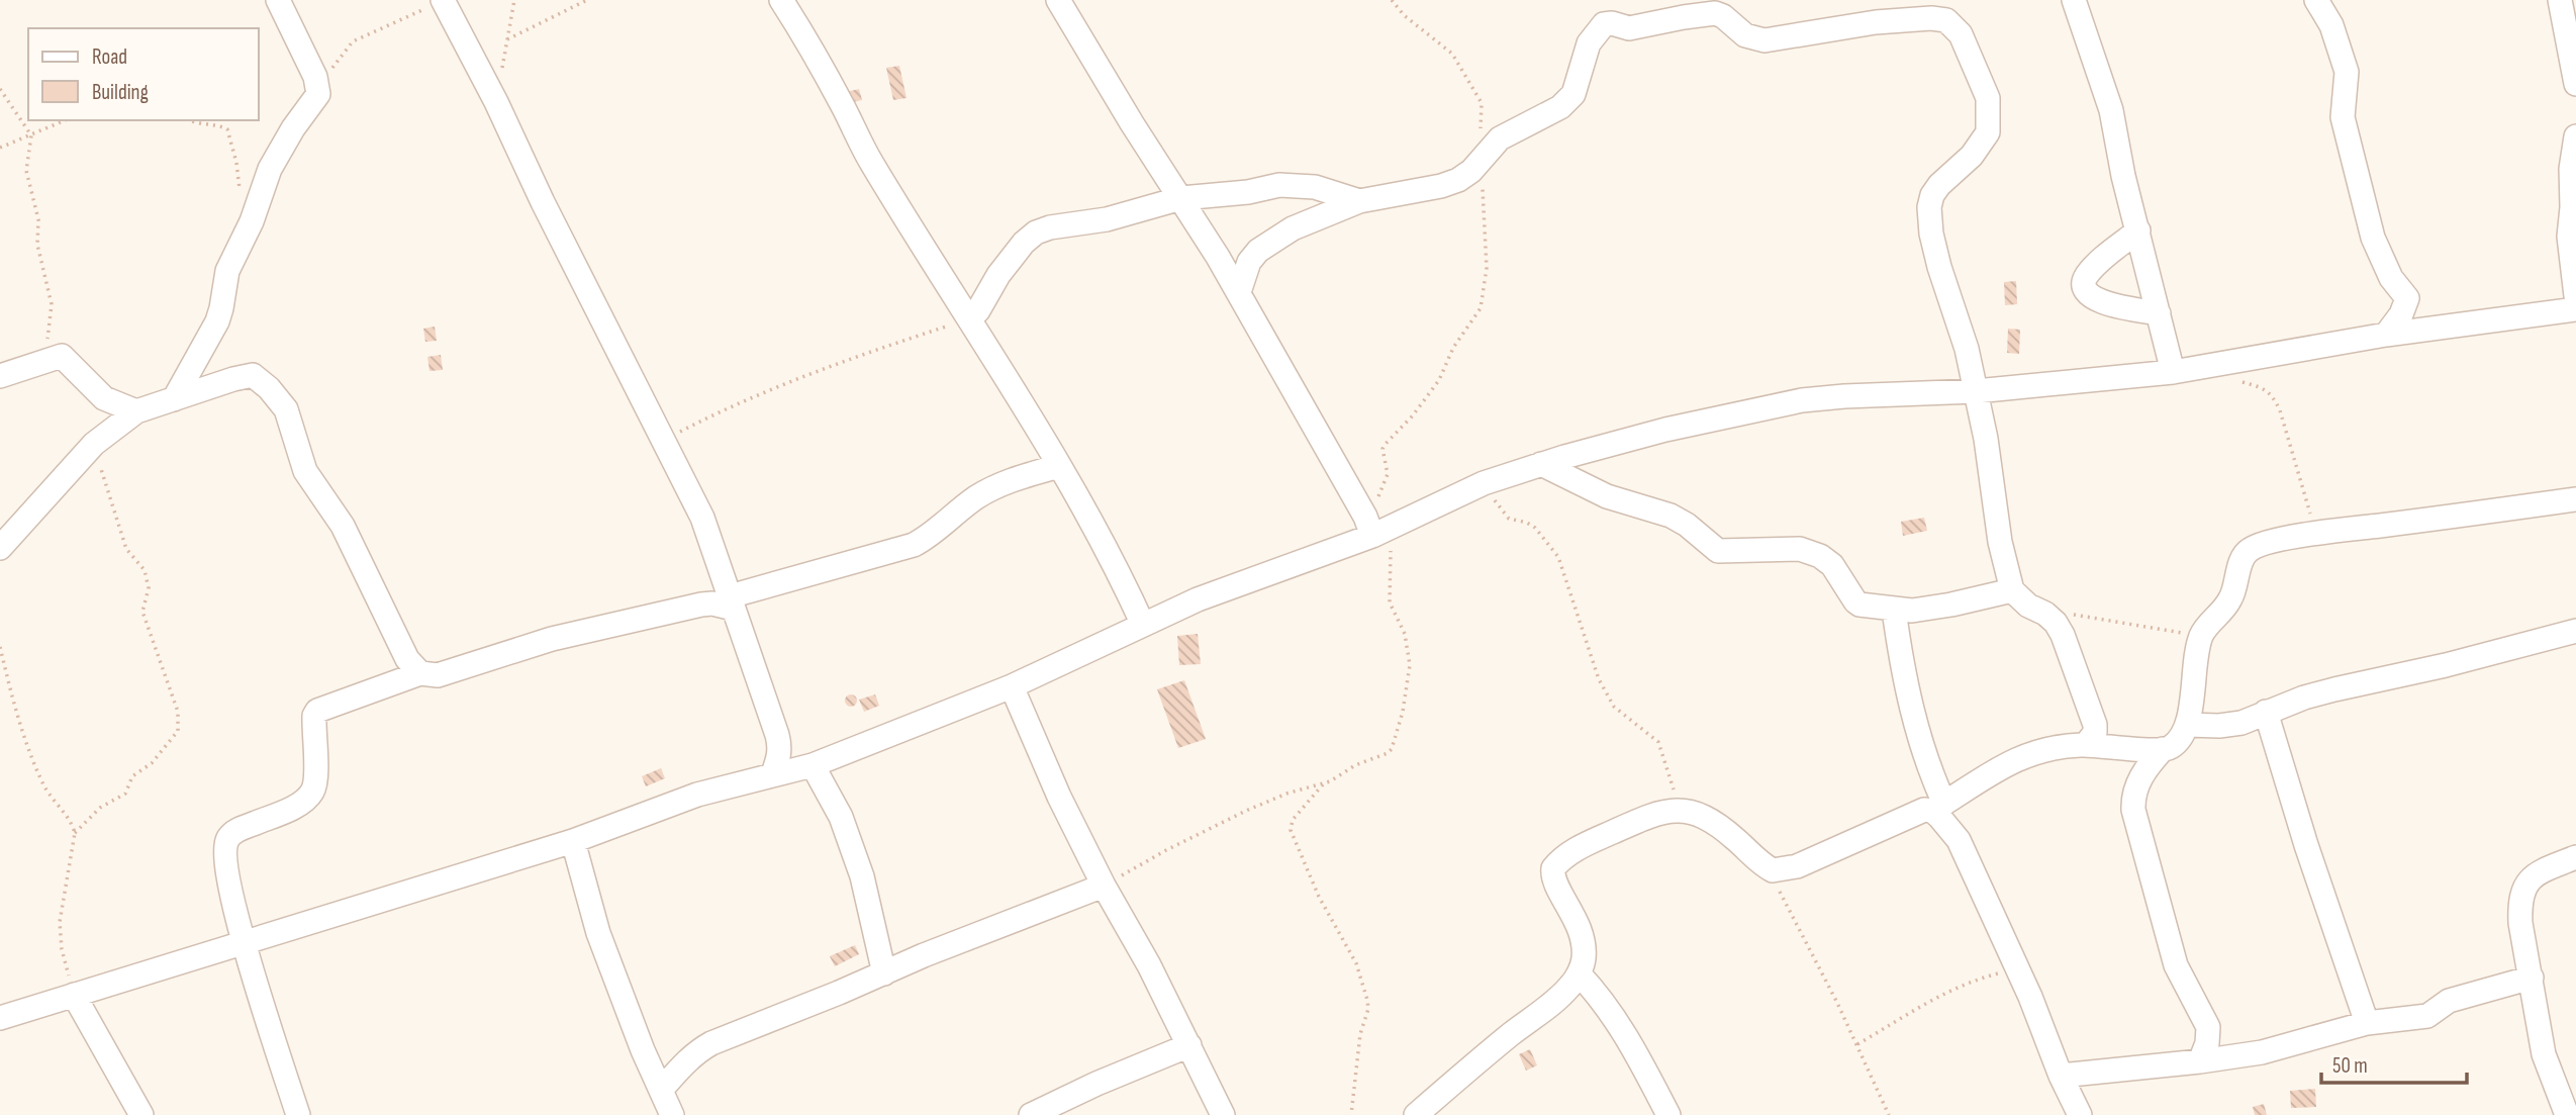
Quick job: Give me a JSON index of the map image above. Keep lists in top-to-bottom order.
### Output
{
  "legend": ["Road", "Building"],
  "scale_bar": "50 m"
}
